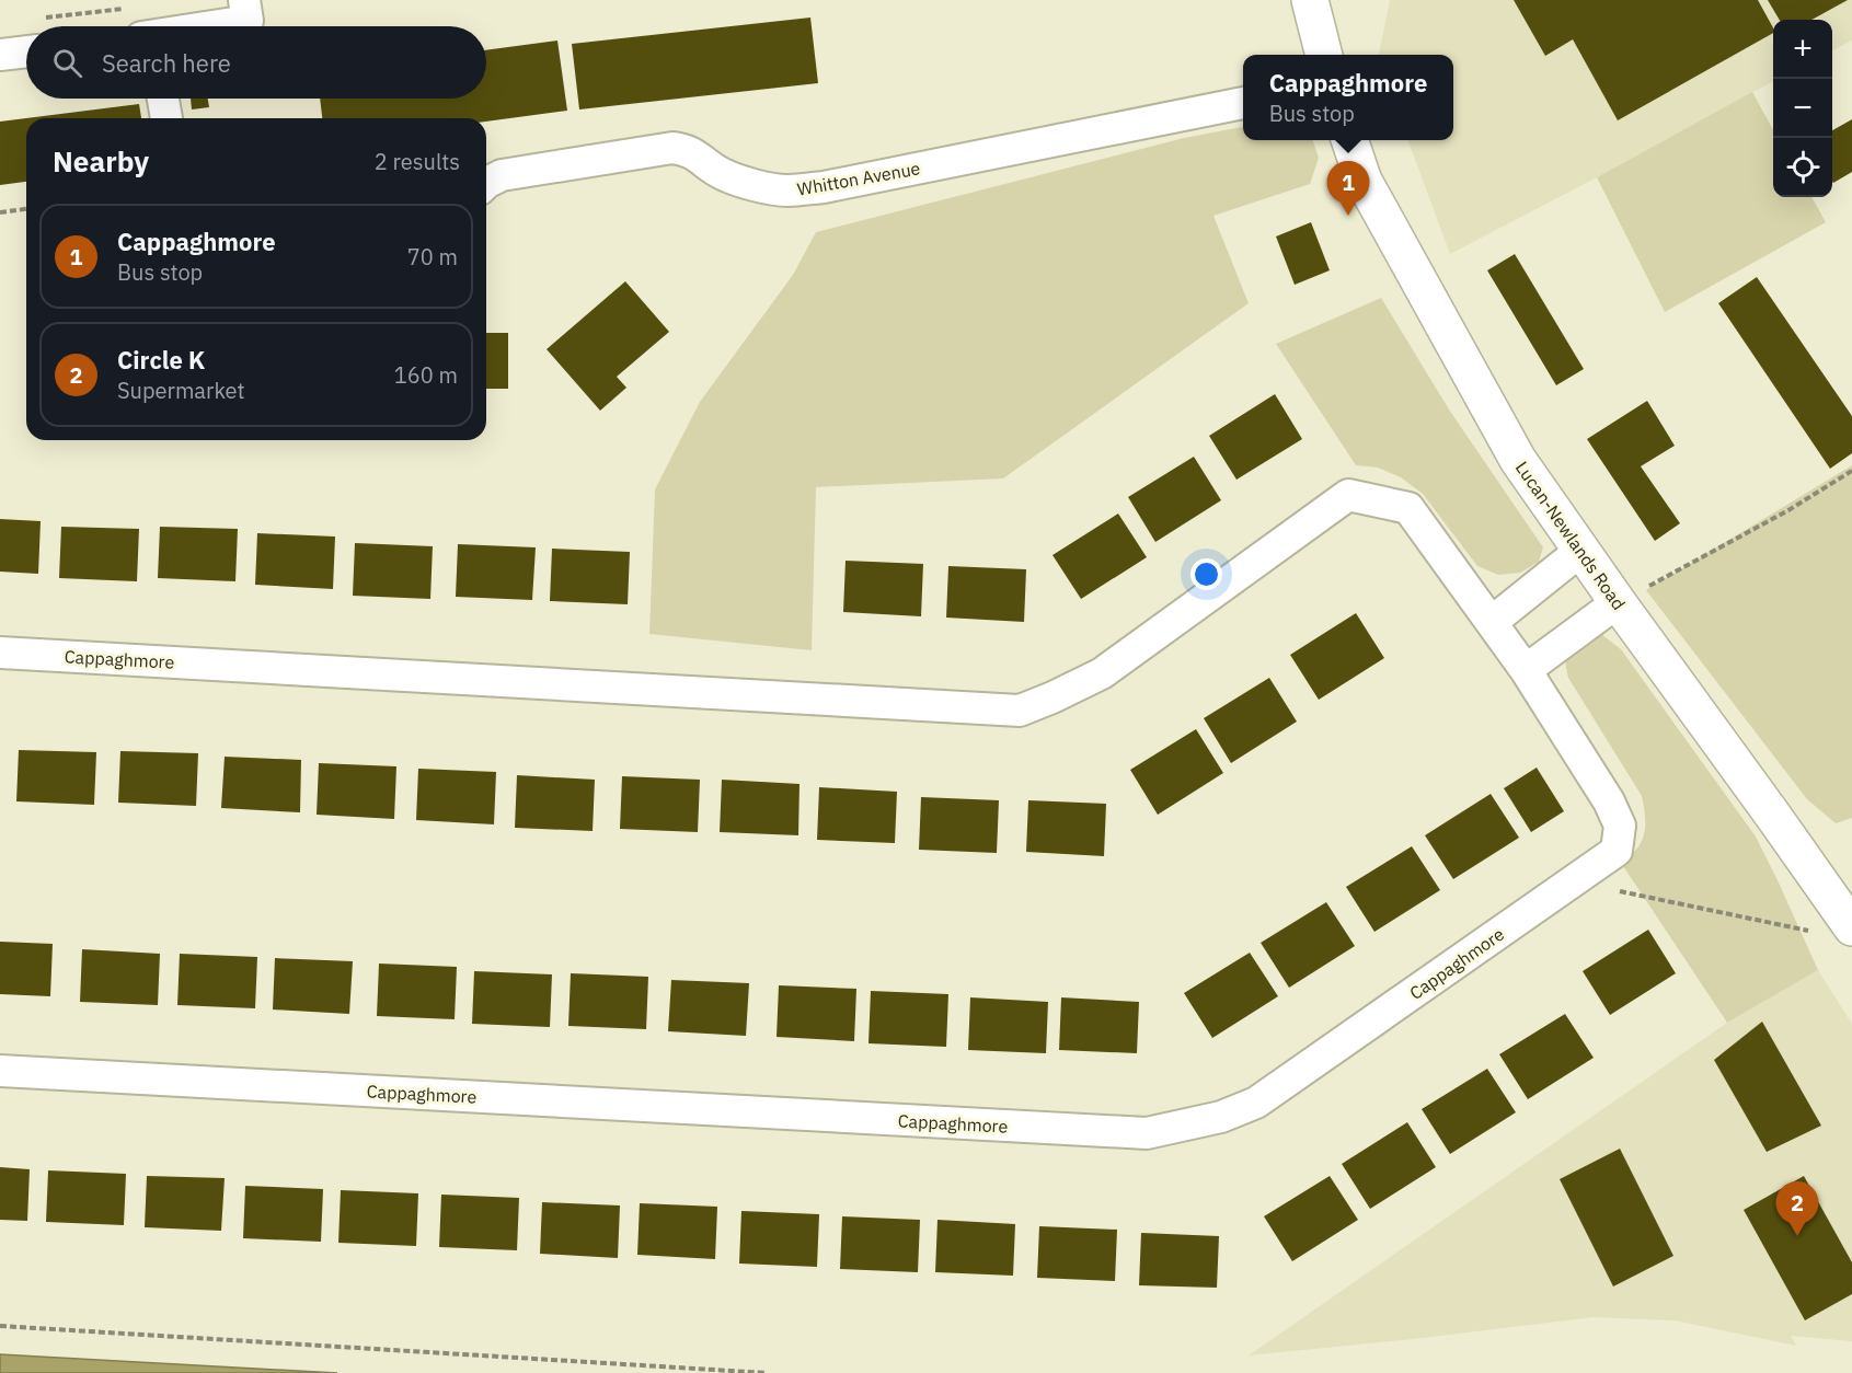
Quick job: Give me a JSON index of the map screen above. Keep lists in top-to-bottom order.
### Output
{
  "streets": {
    "street": ["Whitton Avenue", "Lucan-Newlands Road", "Cappaghmore"]
  },
  "page": {
    "map_buttons": ["+", "−"],
    "search": "Search here",
    "popup": ["Cappaghmore", "Bus stop"],
    "heading": ["Nearby", "2 results"],
    "pins": ["1", "2"],
    "list": [
      {
        "mark": "1",
        "name": "Cappaghmore",
        "note": "Bus stop",
        "value": "70 m"
      },
      {
        "mark": "2",
        "name": "Circle K",
        "note": "Supermarket",
        "value": "160 m"
      }
    ]
  }
}
